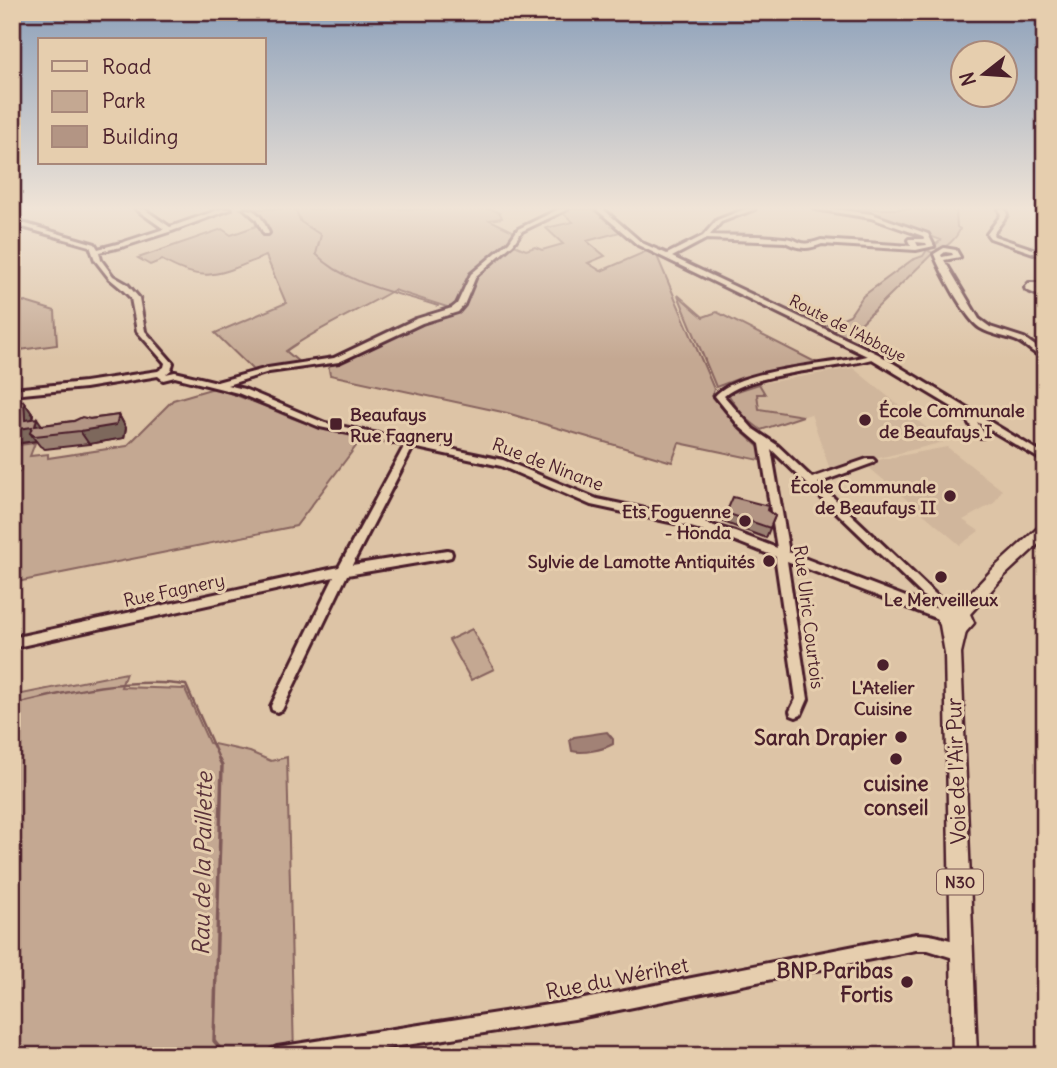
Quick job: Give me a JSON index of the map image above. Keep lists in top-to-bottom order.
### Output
{
  "streets": {
    "main road": ["Voie de l'Air Pur", "N30"],
    "street": [
      "Route de l'Abbaye",
      "Rue de Ninane",
      "Rue Fagnery",
      "Rue Ulric Courtois",
      "Rue du Wérihet"
    ]
  },
  "crossings": [
    ["Rue de Ninane", "Rue Ulric Courtois"],
    ["Rue de Ninane", "Voie de l'Air Pur"],
    ["Voie de l'Air Pur", "Rue du Wérihet"]
  ],
  "water": ["Rau de la Paillette"],
  "places": {
    "other": [
      "École Communale de Beaufays I",
      "École Communale de Beaufays II",
      "Ets Foguenne - Honda",
      "Sylvie de Lamotte Antiquités",
      "Le Merveilleux",
      "L'Atelier Cuisine",
      "Sarah Drapier",
      "cuisine conseil",
      "BNP Paribas Fortis"
    ],
    "transit": ["Beaufays Rue Fagnery"]
  },
  "legend": ["Road", "Park", "Building"],
  "north": "left"
}
